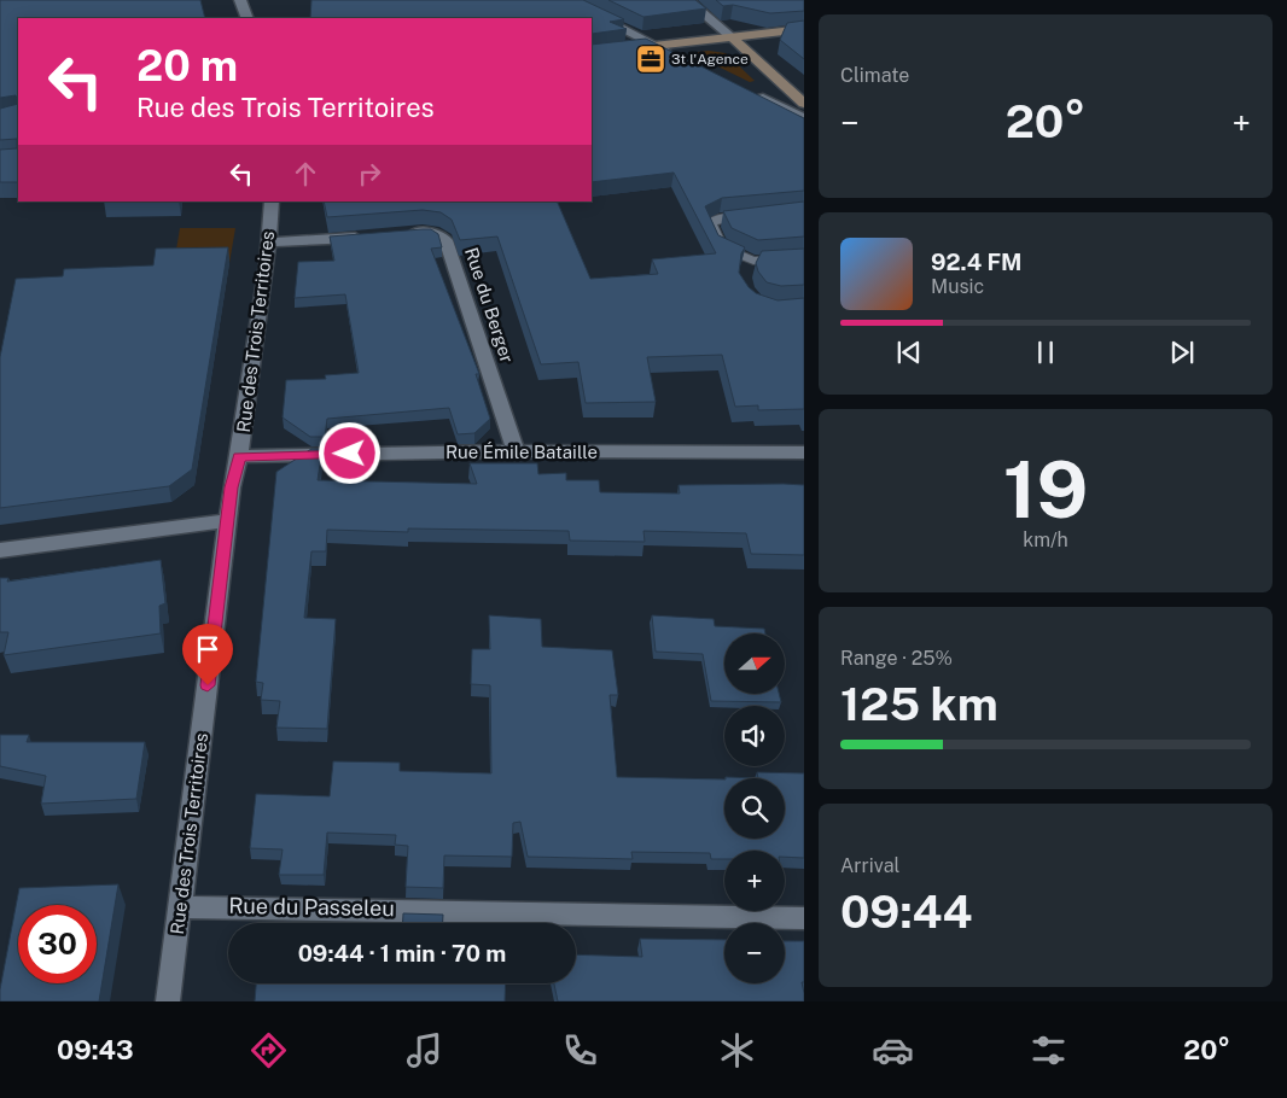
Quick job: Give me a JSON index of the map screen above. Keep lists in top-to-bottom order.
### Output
{
  "streets": {
    "street": [
      "Rue du Berger",
      "Rue des Trois Territoires",
      "Rue Émile Bataille",
      "Rue du Passeleu"
    ]
  },
  "crossings": [
    ["Rue du Berger", "Rue Émile Bataille"],
    ["Rue des Trois Territoires", "Rue Émile Bataille"],
    ["Rue des Trois Territoires", "Rue du Passeleu"]
  ],
  "places": {
    "office": ["3t l'Agence"]
  },
  "north": "right",
  "page": {
    "tile": [
      "Climate",
      ["19", "km/h"],
      ["Range · 25%", "125 km"],
      ["Arrival", "09:44"]
    ],
    "turn": ["20 m", "Rue des Trois Territoires"],
    "heat": ["−", "20°", "+"],
    "song": ["92.4 FM", "Music"],
    "map_buttons": ["+", "−"],
    "limit": "30",
    "trip": "09:44 · 1 min · 70 m",
    "tabs": ["09:43", "20°"]
  }
}
